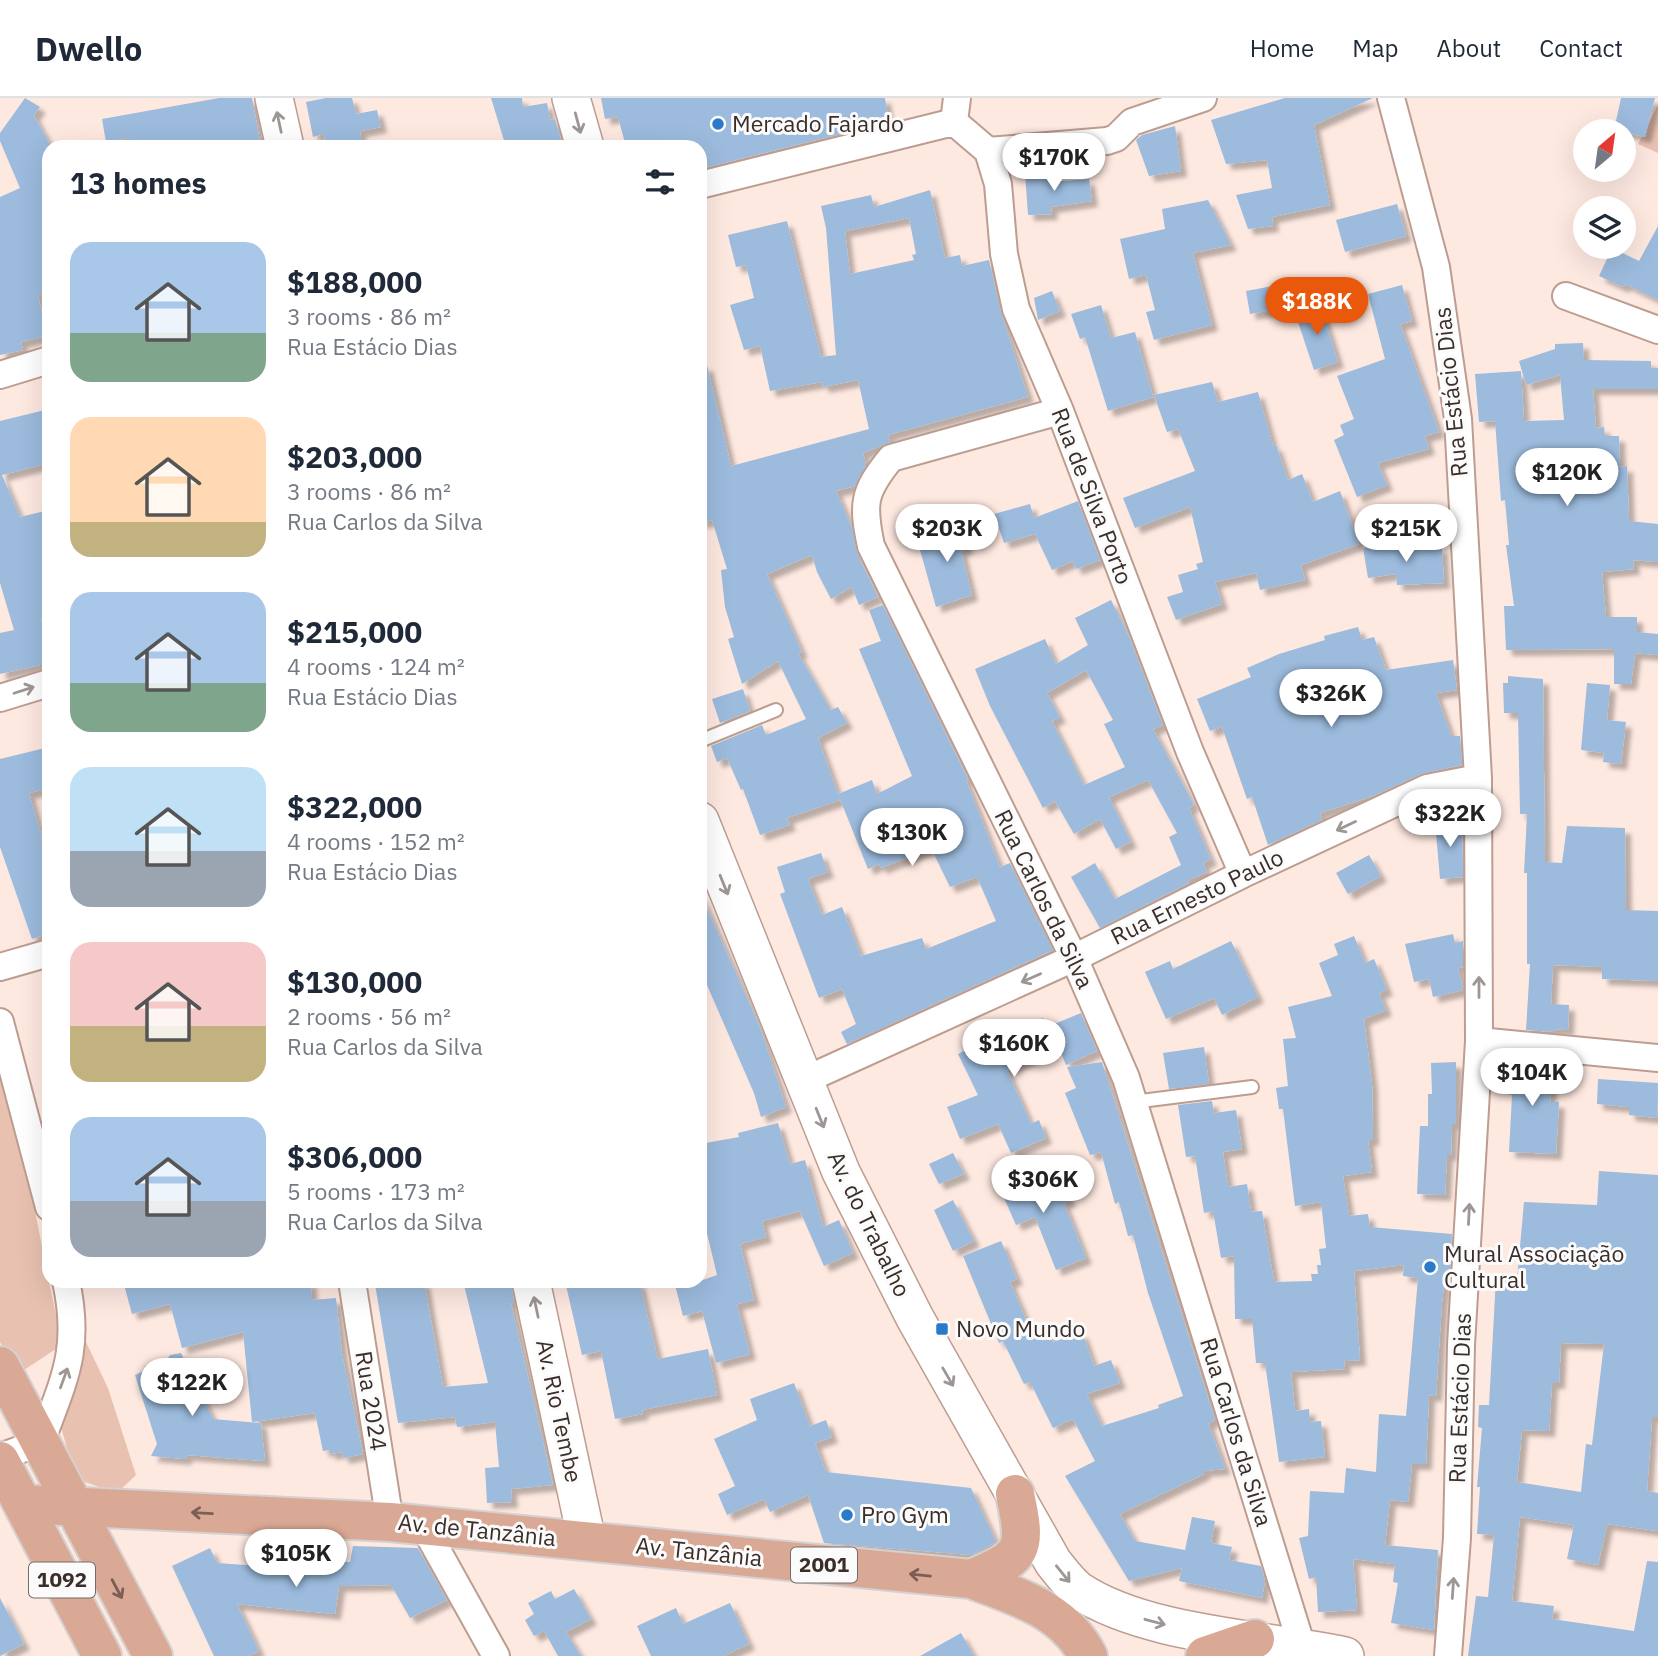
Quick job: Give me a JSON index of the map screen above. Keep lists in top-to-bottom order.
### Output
{
  "streets": {
    "main road": [
      "Av. do Trabalho",
      "Av. Rio Tembe",
      "Av. de Tanzânia",
      "Av. Tanzânia",
      "2001",
      "1092"
    ],
    "street": [
      "Rua Estácio Dias",
      "Rua de Silva Porto",
      "Rua Ernesto Paulo",
      "Rua Carlos da Silva",
      "Rua 2024"
    ]
  },
  "crossings": [
    ["Rua Estácio Dias", "Rua Ernesto Paulo"],
    ["Rua de Silva Porto", "Rua Ernesto Paulo"],
    ["Rua de Silva Porto", "Rua Carlos da Silva"],
    ["Rua Ernesto Paulo", "Rua Carlos da Silva"],
    ["Rua Ernesto Paulo", "Av. do Trabalho"],
    ["Rua Carlos da Silva", "Av. do Trabalho"],
    ["Rua 2024", "Av. de Tanzânia"],
    ["Av. Rio Tembe", "Av. de Tanzânia"],
    ["Av. Rio Tembe", "Av. Tanzânia"],
    ["Av. de Tanzânia", "Av. Tanzânia"],
    ["Av. de Tanzânia", "1092"]
  ],
  "one_way": [
    "Rua Estácio Dias",
    "Rua Ernesto Paulo",
    "Av. do Trabalho",
    "Av. Rio Tembe",
    "Av. de Tanzânia",
    "Av. Tanzânia"
  ],
  "places": {
    "other": ["Mercado Fajardo", "Mural Associação Cultural", "Pro Gym"],
    "transit": ["Novo Mundo"]
  },
  "north": "top right",
  "page": {
    "header": "Dwello",
    "nav": [
      "Home",
      "Map",
      "About",
      "Contact"
    ],
    "price": [
      "$170K",
      "$188K",
      "$120K",
      "$203K",
      "$215K",
      "$326K",
      "$322K",
      "$130K",
      "$160K",
      "$104K",
      "$306K",
      "$122K",
      "$105K"
    ],
    "heading": "13 homes",
    "list": [
      {
        "name": "$188,000",
        "note": "3 rooms · 86 m² · Rua Estácio Dias"
      },
      {
        "name": "$203,000",
        "note": "3 rooms · 86 m² · Rua Carlos da Silva"
      },
      {
        "name": "$215,000",
        "note": "4 rooms · 124 m² · Rua Estácio Dias"
      },
      {
        "name": "$322,000",
        "note": "4 rooms · 152 m² · Rua Estácio Dias"
      },
      {
        "name": "$130,000",
        "note": "2 rooms · 56 m² · Rua Carlos da Silva"
      },
      {
        "name": "$306,000",
        "note": "5 rooms · 173 m² · Rua Carlos da Silva"
      }
    ]
  }
}
